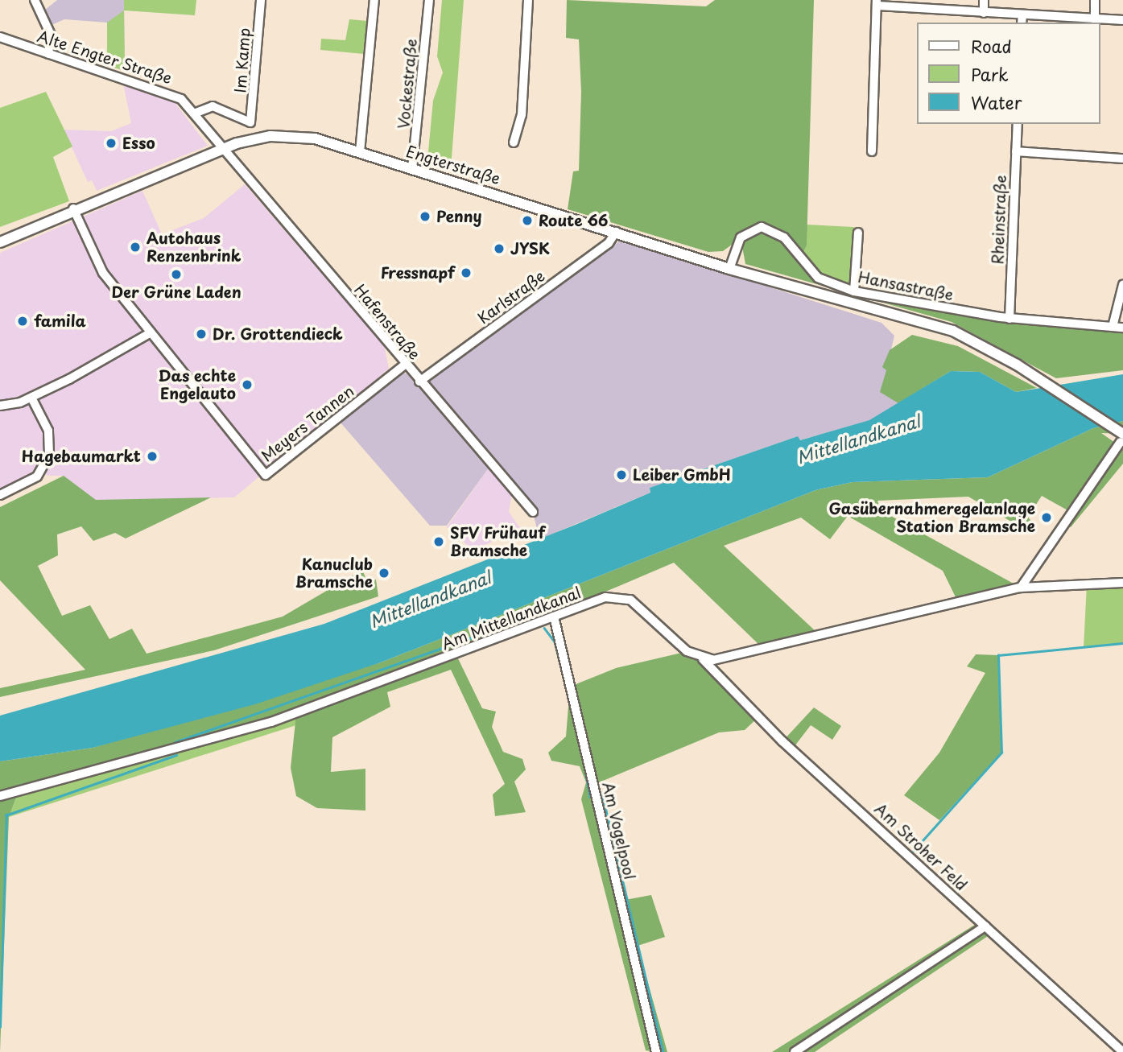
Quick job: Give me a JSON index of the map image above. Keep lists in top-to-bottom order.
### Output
{
  "streets": {
    "main road": ["Engterstraße"],
    "street": [
      "Alte Engter Straße",
      "Im Kamp",
      "Vockestraße",
      "Rheinstraße",
      "Hansastraße",
      "Karlstraße",
      "Hafenstraße",
      "Meyers Tannen",
      "Am Mittellandkanal",
      "Am Vogelpool",
      "Am Stroher Feld"
    ]
  },
  "crossings": [
    ["Alte Engter Straße", "Im Kamp"],
    ["Alte Engter Straße", "Engterstraße"],
    ["Alte Engter Straße", "Hafenstraße"],
    ["Vockestraße", "Engterstraße"],
    ["Engterstraße", "Hansastraße"],
    ["Engterstraße", "Karlstraße"],
    ["Engterstraße", "Hafenstraße"],
    ["Engterstraße", "Meyers Tannen"],
    ["Rheinstraße", "Hansastraße"],
    ["Karlstraße", "Hafenstraße"],
    ["Hafenstraße", "Meyers Tannen"],
    ["Am Mittellandkanal", "Am Vogelpool"],
    ["Am Mittellandkanal", "Am Stroher Feld"]
  ],
  "water": ["Mittellandkanal"],
  "places": [
    "Esso",
    "Penny",
    "Route 66",
    "Autohaus Renzenbrink",
    "JYSK",
    "Fressnapf",
    "Der Grüne Laden",
    "famila",
    "Dr. Grottendieck",
    "Das echte Engelauto",
    "Hagebaumarkt",
    "Leiber GmbH",
    "Gasübernahmeregelanlage Station Bramsche",
    "SFV Frühauf Bramsche",
    "Kanuclub Bramsche"
  ],
  "legend": ["Road", "Park", "Water"]
}
